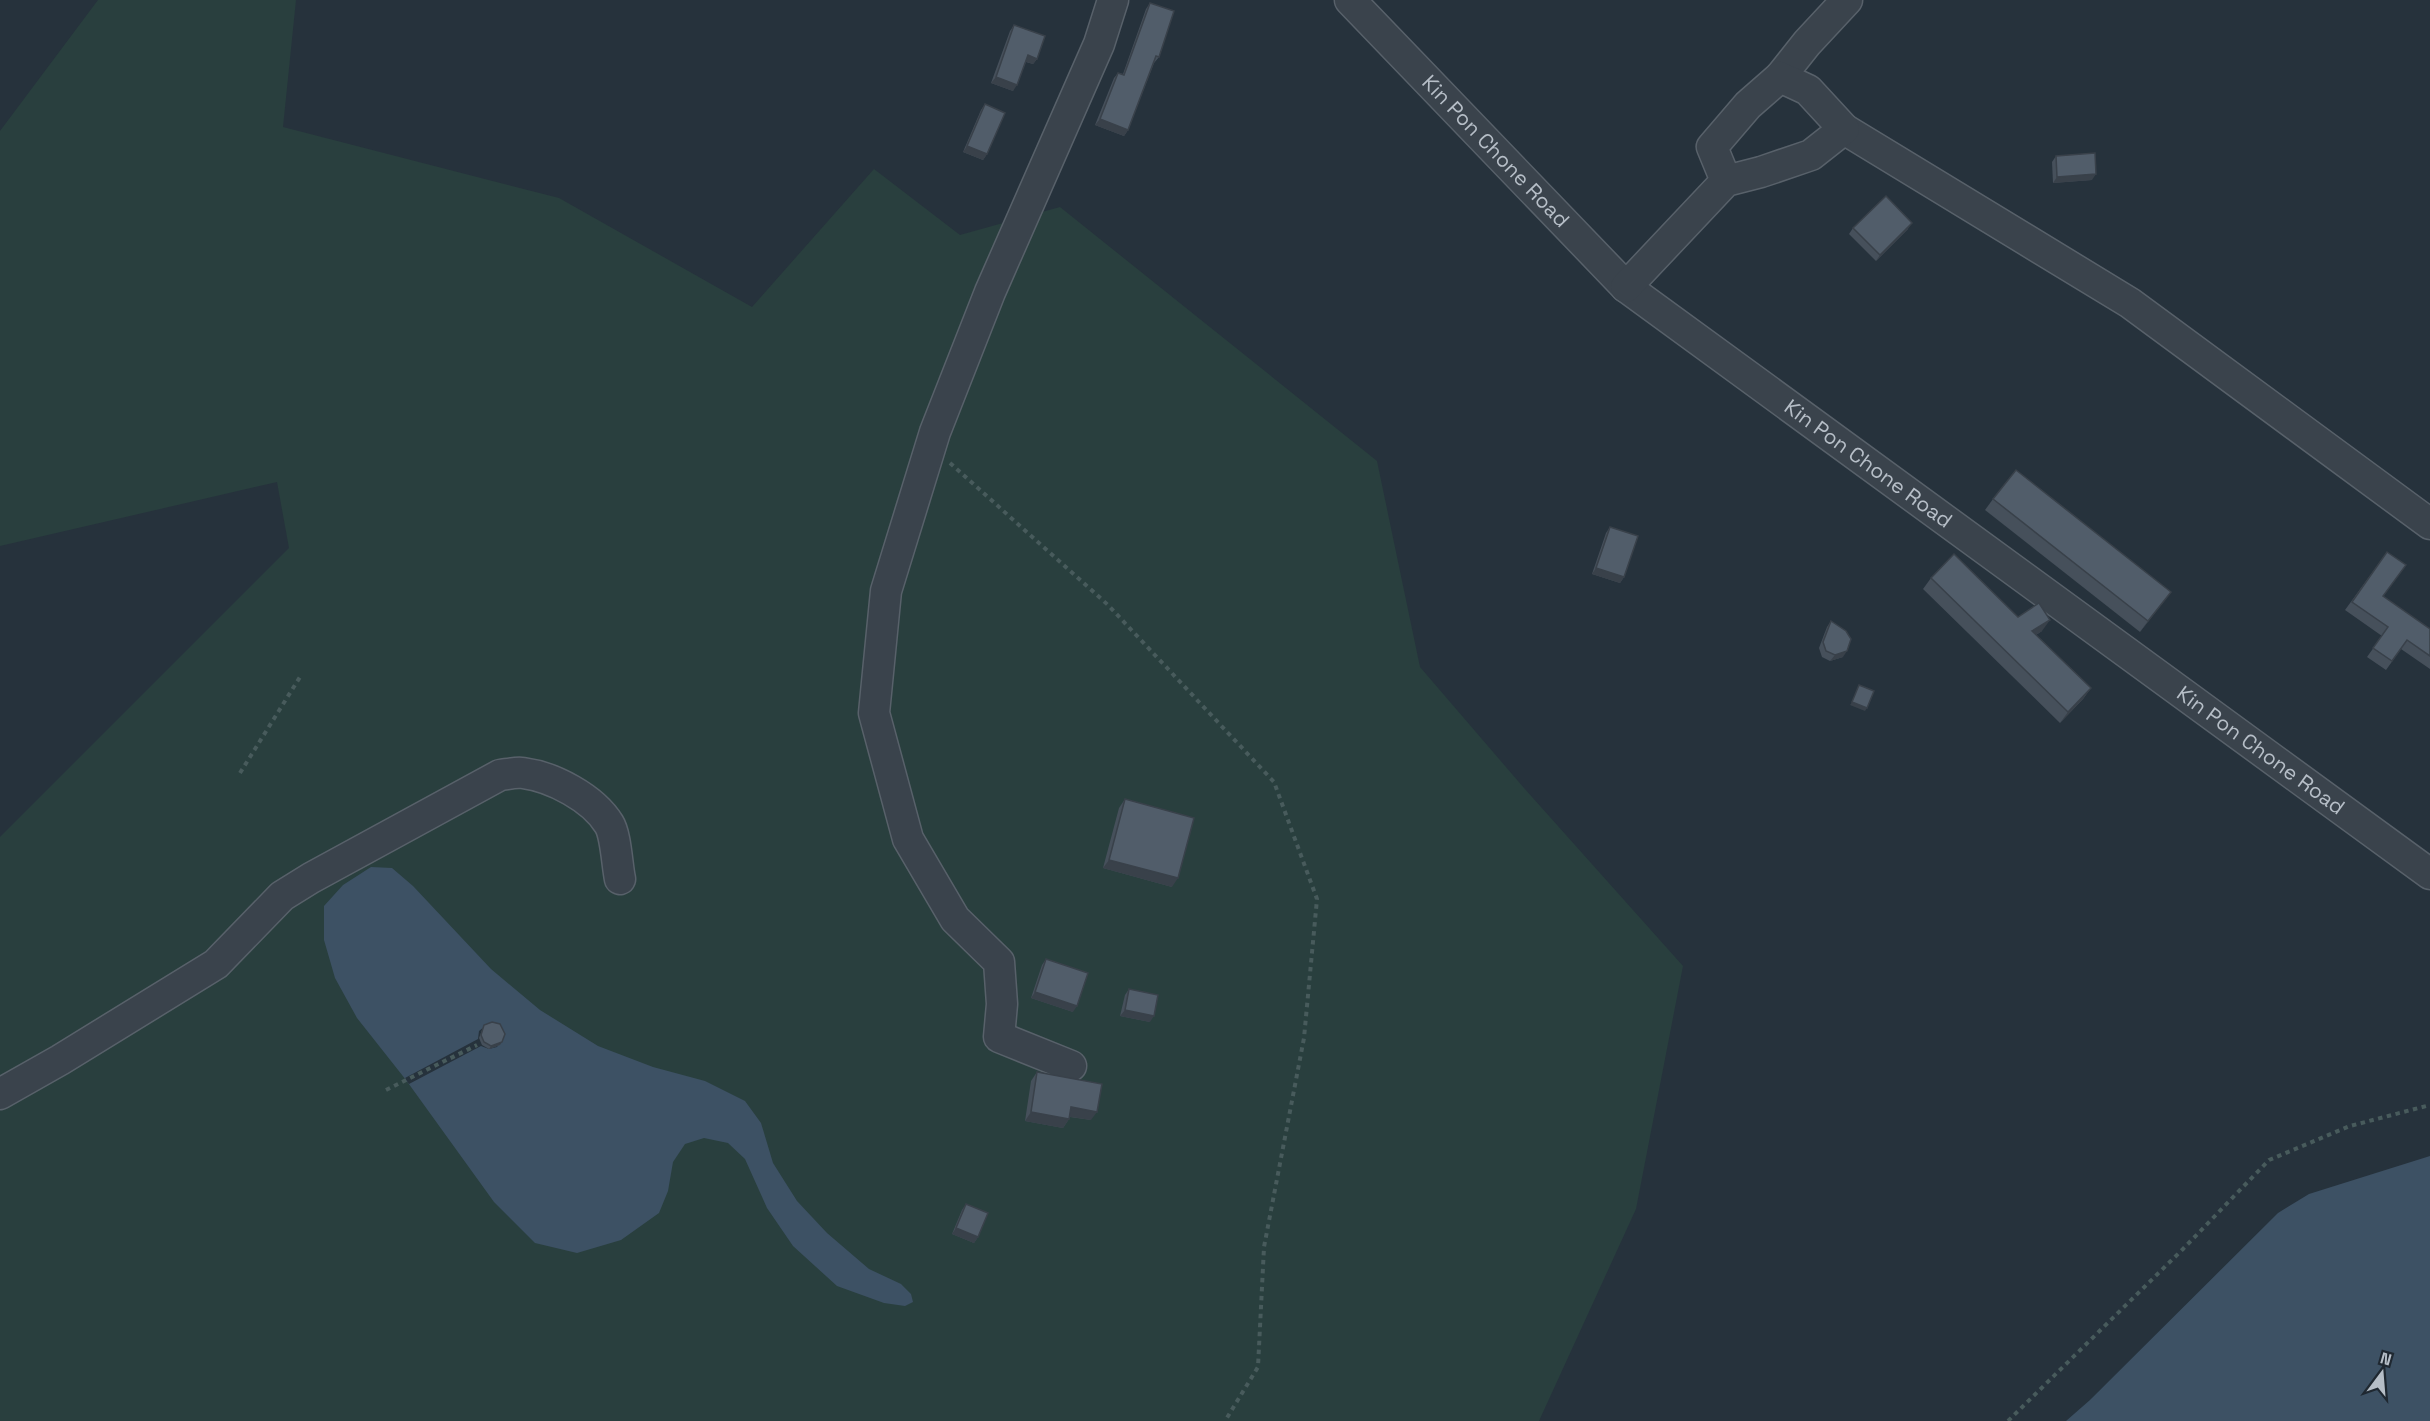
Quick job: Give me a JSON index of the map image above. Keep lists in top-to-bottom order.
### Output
{
  "streets": {
    "street": ["Kin Pon Chone Road"]
  },
  "north": "top"
}
